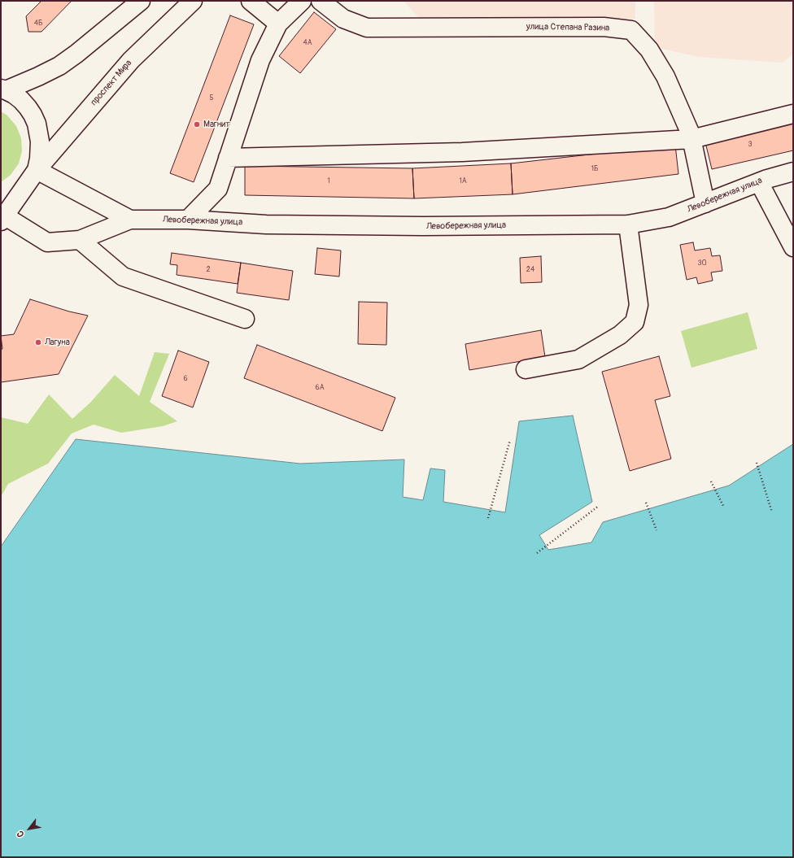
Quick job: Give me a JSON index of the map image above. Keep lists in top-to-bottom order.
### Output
{
  "streets": {
    "street": ["улица Степана Разина", "проспект Мира", "Левобережная улица"]
  },
  "crossings": [
    ["улица Степана Разина", "Левобережная улица"],
    ["проспект Мира", "Левобережная улица"]
  ],
  "places": ["Магнит", "Лагуна"],
  "house_numbers": [
    "4Б",
    "4А",
    "5",
    "3",
    "1Б",
    "1",
    "1А",
    "30",
    "2",
    "24",
    "6",
    "6А"
  ],
  "north": "bottom left"
}
